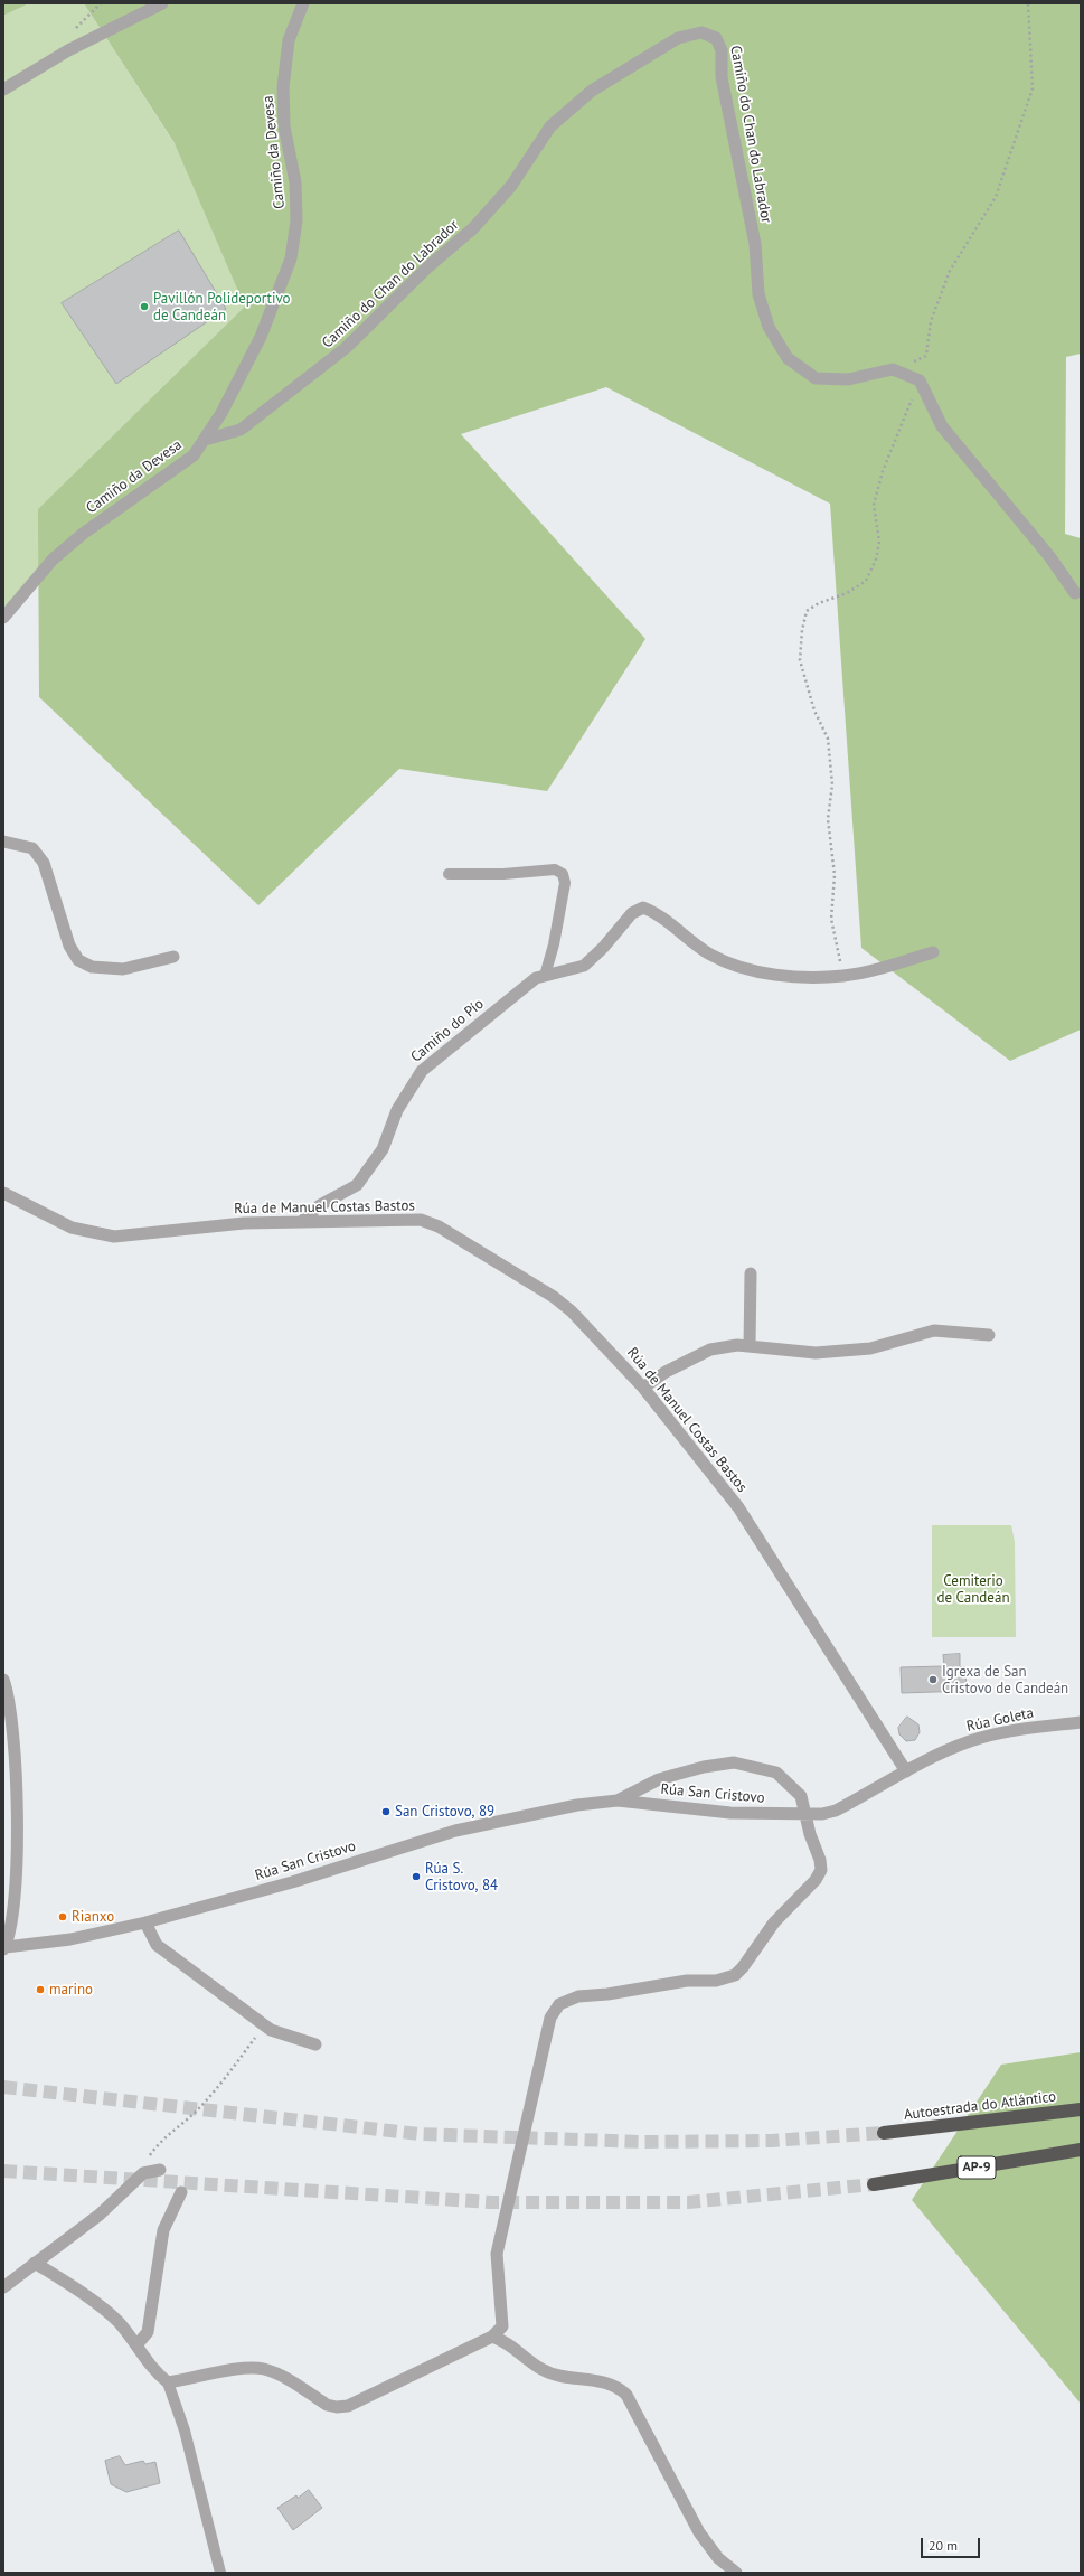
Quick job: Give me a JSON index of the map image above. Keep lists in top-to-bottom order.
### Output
{
  "streets": {
    "highway": ["Autoestrada do Atlántico", "AP-9"],
    "street": [
      "Camiño do Chan do Labrador",
      "Camiño da Devesa",
      "Camiño do Pío",
      "Rúa de Manuel Costas Bastos",
      "Rúa Goleta",
      "Rúa San Cristovo"
    ]
  },
  "crossings": [
    ["Camiño do Chan do Labrador", "Camiño da Devesa"],
    ["Camiño do Pío", "Rúa de Manuel Costas Bastos"],
    ["Rúa de Manuel Costas Bastos", "Rúa Goleta"],
    ["Rúa de Manuel Costas Bastos", "Rúa San Cristovo"],
    ["Rúa Goleta", "Rúa San Cristovo"]
  ],
  "parks": ["Cemiterio de Candeán"],
  "places": [
    "Pavillón Polideportivo de Candeán",
    "Igrexa de San Cristovo de Candeán",
    "San Cristovo, 89",
    "Rúa S. Cristovo, 84",
    "Rianxo",
    "marino"
  ],
  "scale_bar": "20 m"
}
